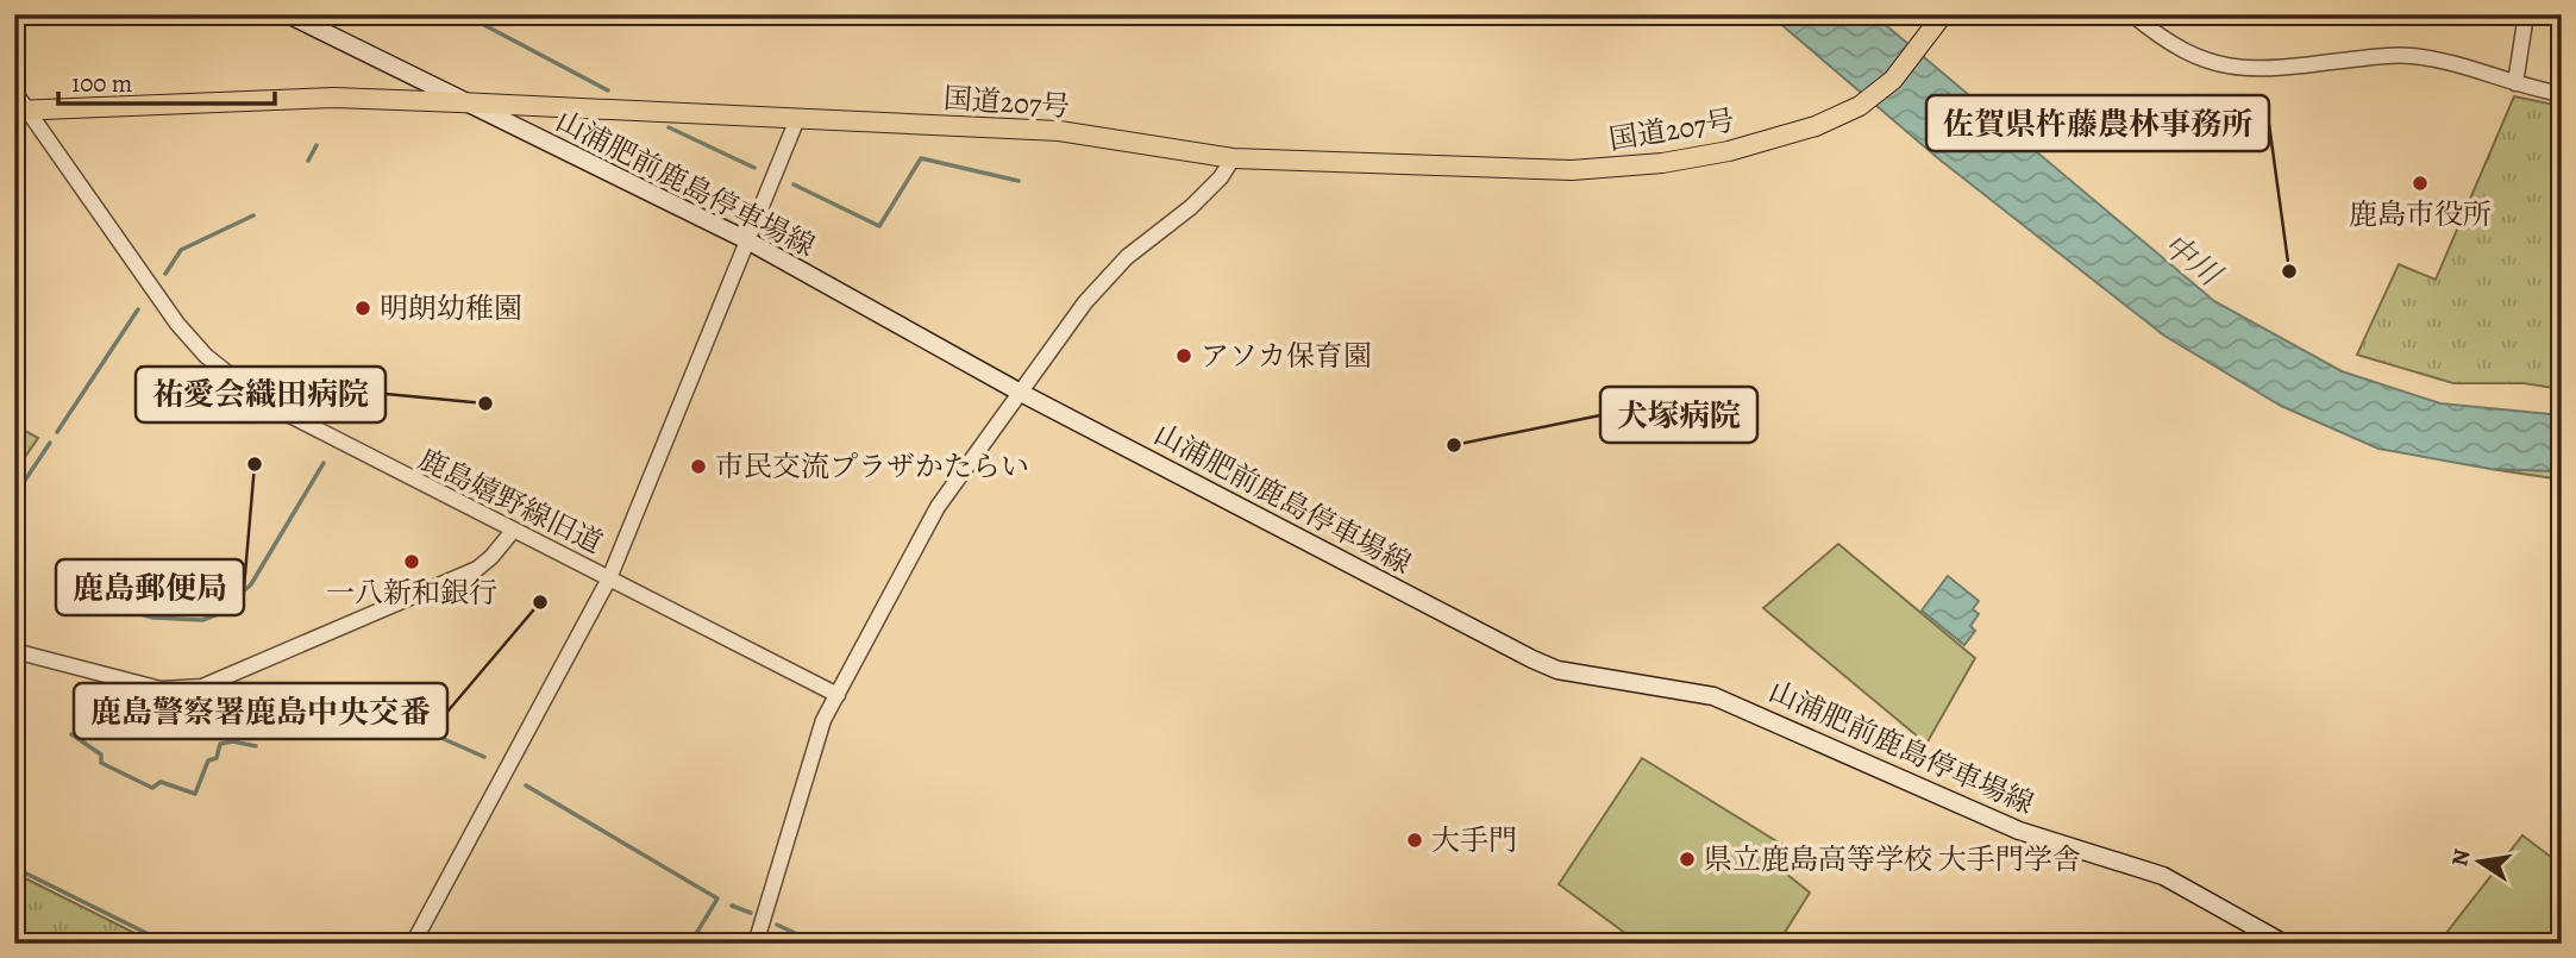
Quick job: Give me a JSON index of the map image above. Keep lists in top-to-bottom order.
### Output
{
  "streets": {
    "highway": ["国道207号"],
    "main road": ["山浦肥前鹿島停車場線"],
    "street": ["鹿島嬉野線旧道"]
  },
  "crossings": [
    ["国道207号", "山浦肥前鹿島停車場線"],
    ["国道207号", "鹿島嬉野線旧道"]
  ],
  "water": ["中川"],
  "places": [
    "鹿島市役所",
    "佐賀県杵藤農林事務所",
    "明朗幼稚園",
    "アソカ保育園",
    "祐愛会織田病院",
    "犬塚病院",
    "鹿島郵便局",
    "市民交流プラザかたらい",
    "一八新和銀行",
    "鹿島警察署鹿島中央交番",
    "大手門",
    "県立鹿島高等学校 大手門学舎"
  ],
  "scale_bar": "100 m",
  "north": "left"
}
